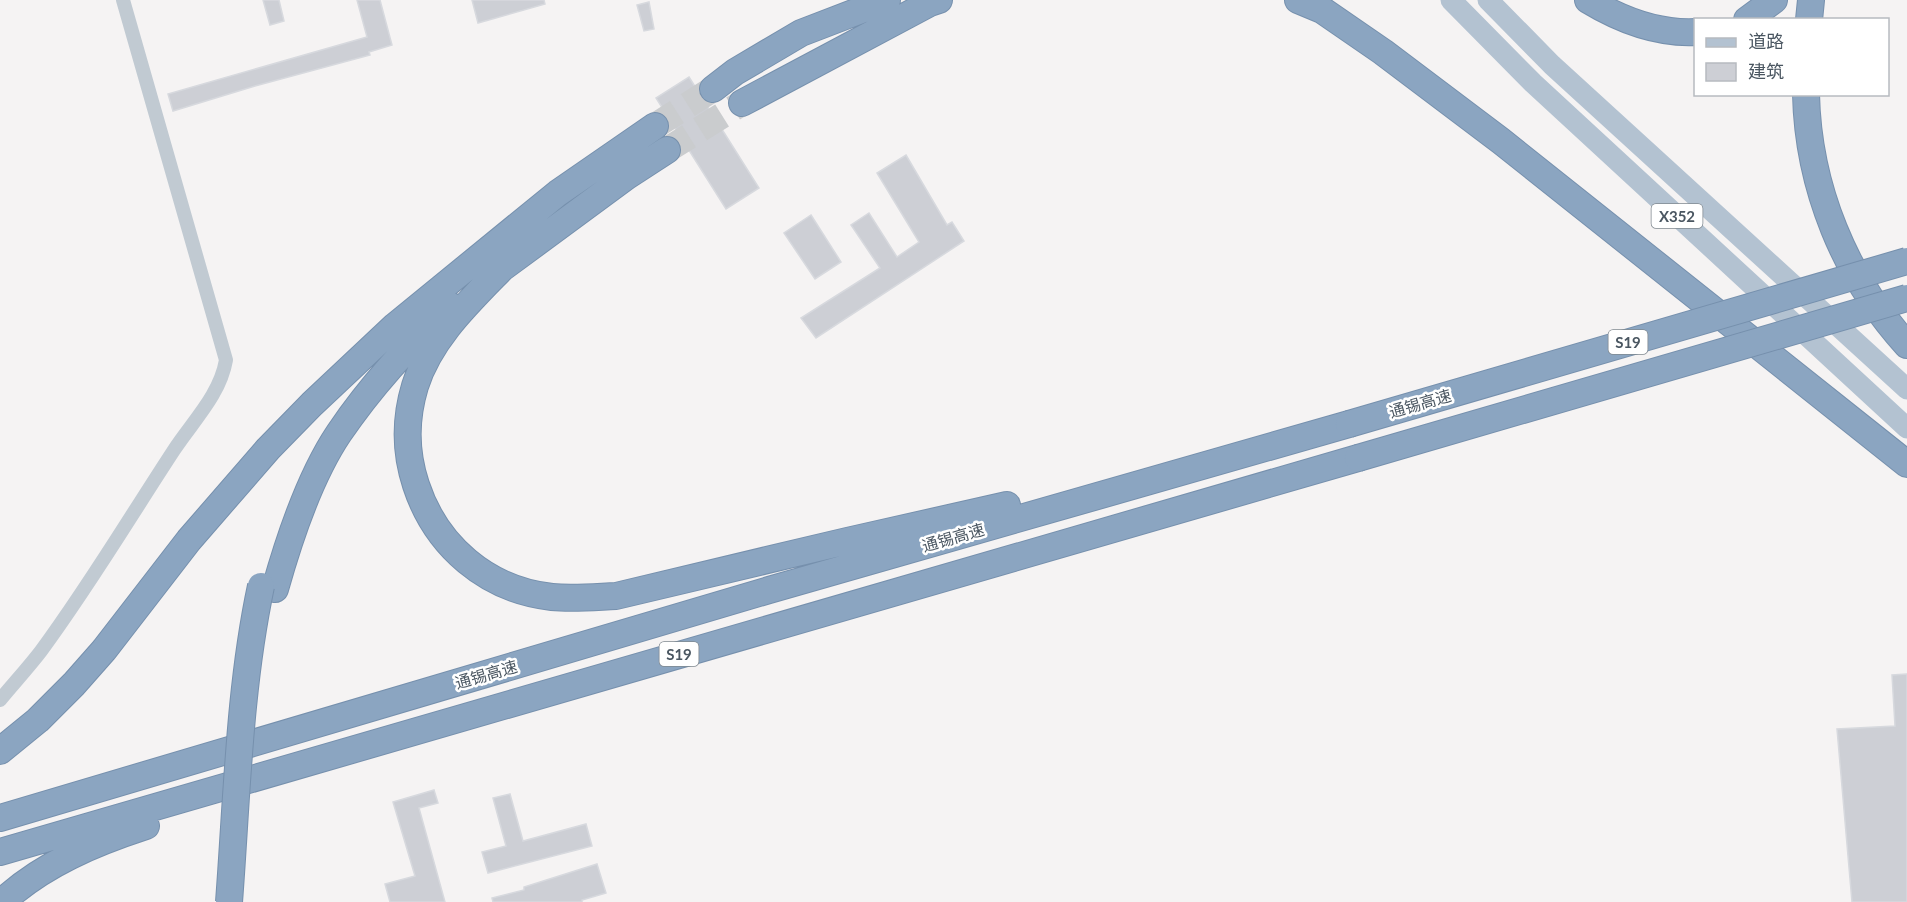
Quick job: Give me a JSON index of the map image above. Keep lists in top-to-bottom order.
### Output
{
  "streets": {
    "highway": ["S19", "通锡高速"],
    "main road": ["X352"]
  },
  "legend": ["道路", "建筑"]
}
